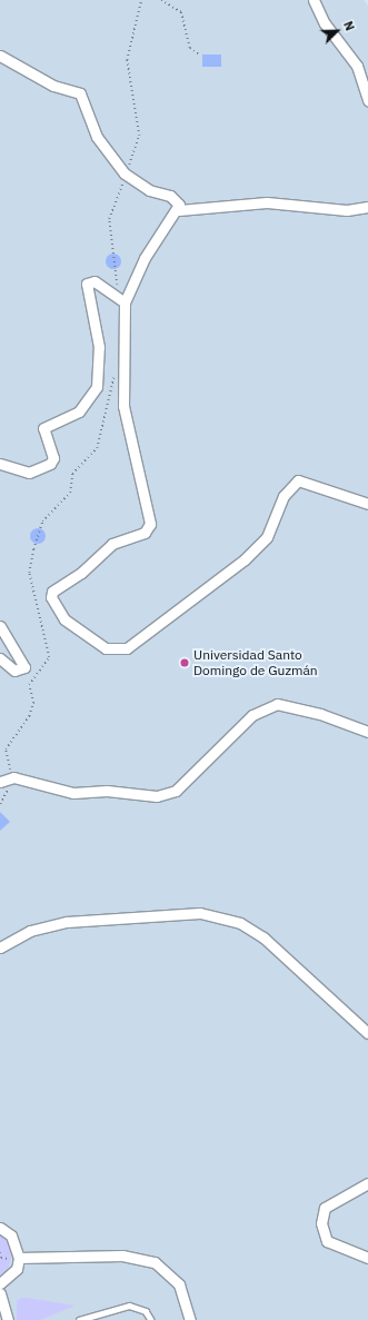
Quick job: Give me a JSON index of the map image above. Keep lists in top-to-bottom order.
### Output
{
  "places": ["Universidad Santo Domingo de Guzmán"],
  "north": "top right"
}
